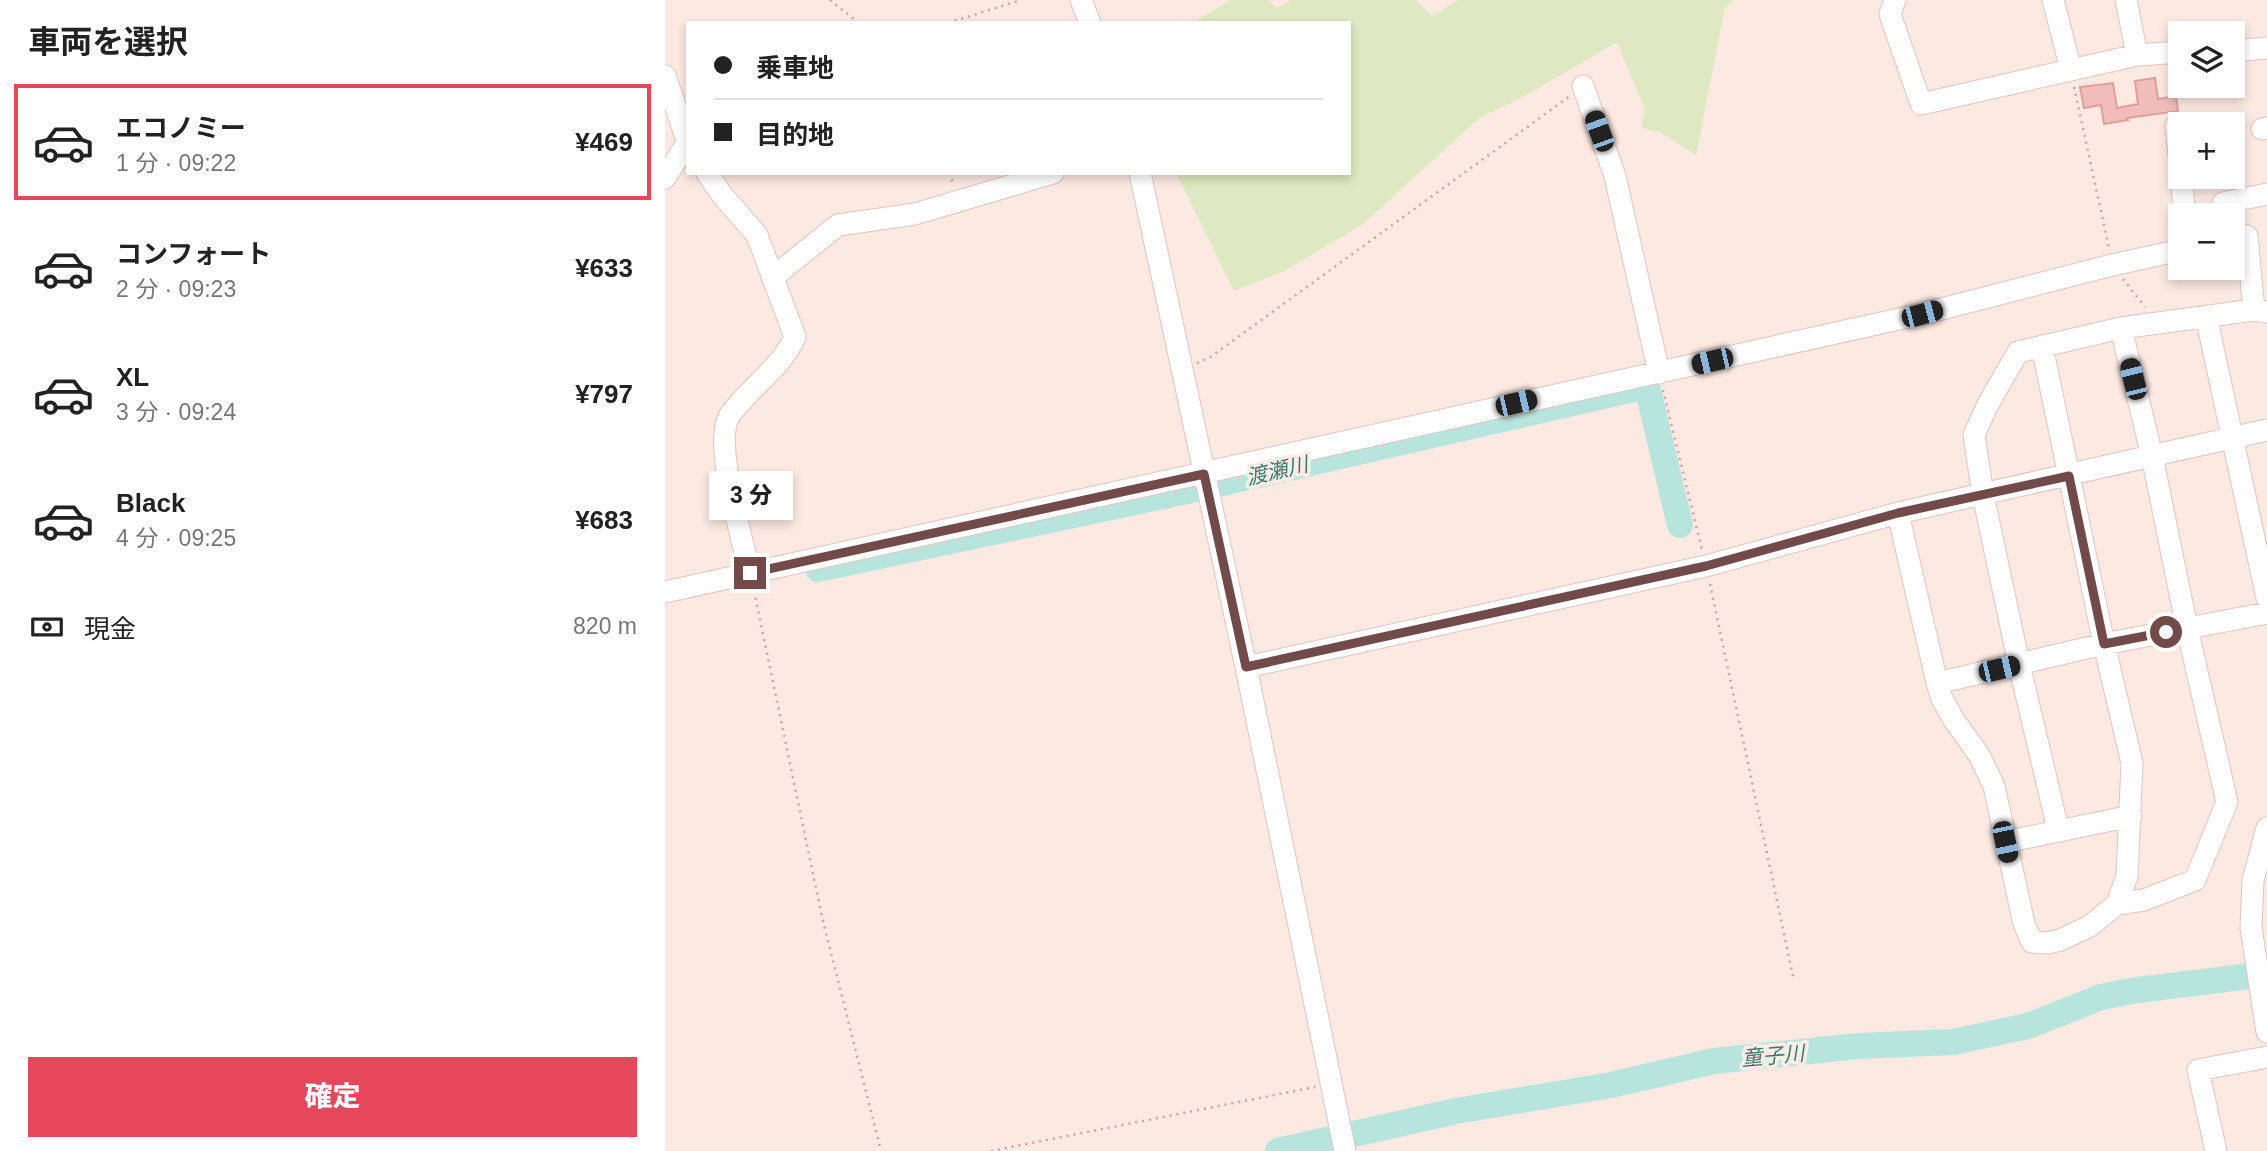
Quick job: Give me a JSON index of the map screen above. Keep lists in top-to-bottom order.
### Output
{
  "water": ["渡瀬川", "童子川"],
  "page": {
    "heading": "車両を選択",
    "map_buttons": ["+", "−"],
    "banner": ["乗車地", "目的地"],
    "list": [
      {
        "name": "エコノミー",
        "note": "1 分 · 09:22",
        "value": "¥469"
      },
      {
        "name": "コンフォート",
        "note": "2 分 · 09:23",
        "value": "¥633"
      },
      {
        "name": "XL",
        "note": "3 分 · 09:24",
        "value": "¥797"
      },
      {
        "name": "Black",
        "note": "4 分 · 09:25",
        "value": "¥683"
      }
    ],
    "bubble": "3 分",
    "pay": ["現金", "820 m"],
    "buttons": "確定"
  }
}
